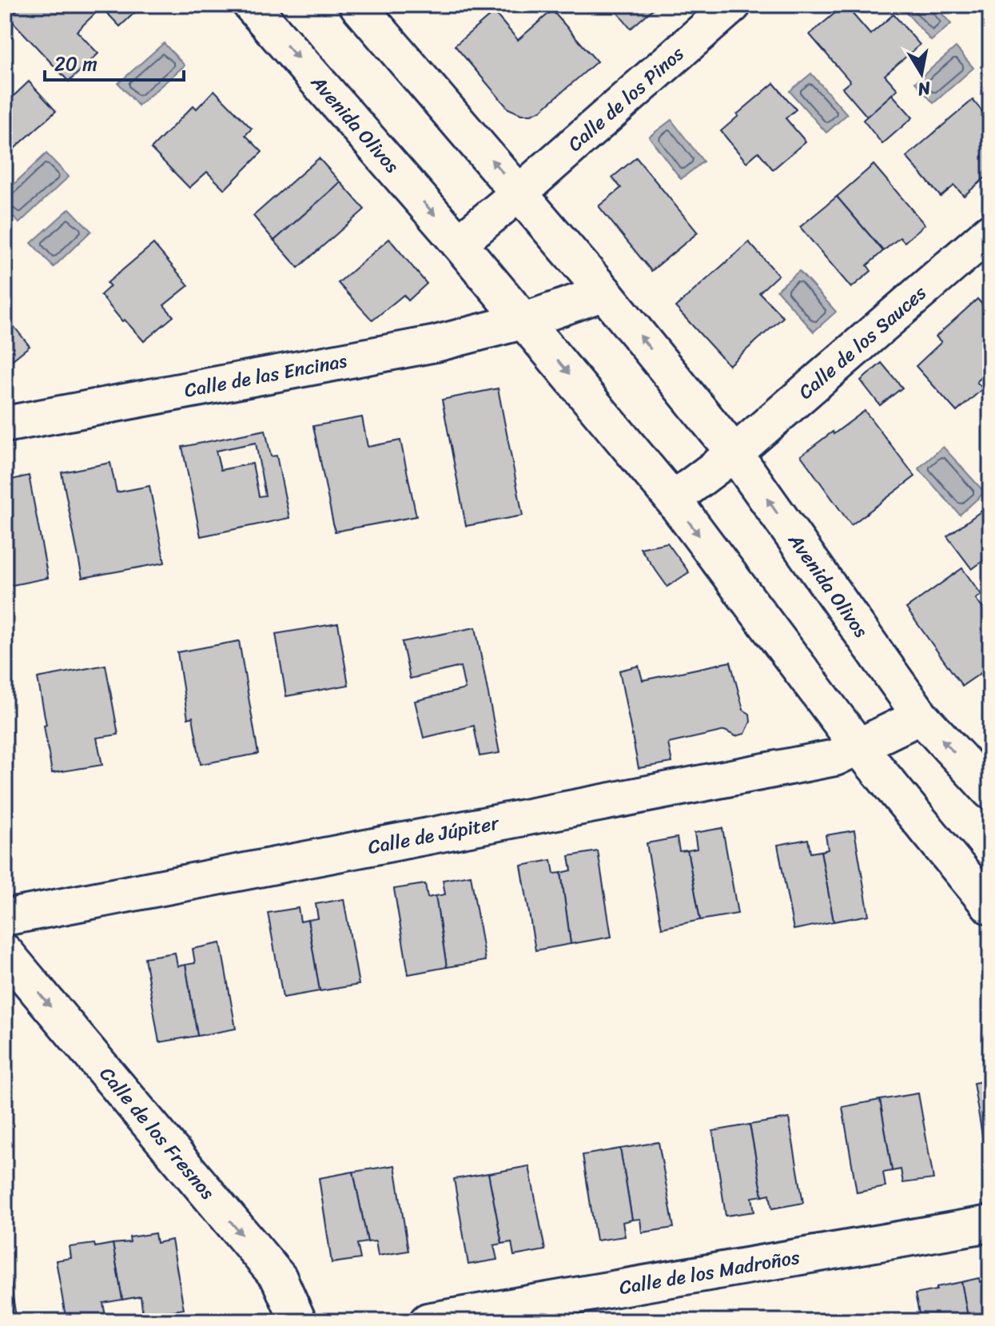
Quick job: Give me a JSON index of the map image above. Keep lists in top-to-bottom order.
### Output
{
  "streets": {
    "street": [
      "Calle de los Pinos",
      "Avenida Olivos",
      "Calle de los Sauces",
      "Calle de las Encinas",
      "Calle de Júpiter",
      "Calle de los Fresnos",
      "Calle de los Madroños"
    ]
  },
  "crossings": [
    ["Calle de los Pinos", "Avenida Olivos"],
    ["Avenida Olivos", "Calle de los Sauces"],
    ["Avenida Olivos", "Calle de las Encinas"],
    ["Avenida Olivos", "Calle de Júpiter"]
  ],
  "one_way": ["Calle de los Fresnos"],
  "scale_bar": "20 m",
  "north": "bottom"
}
